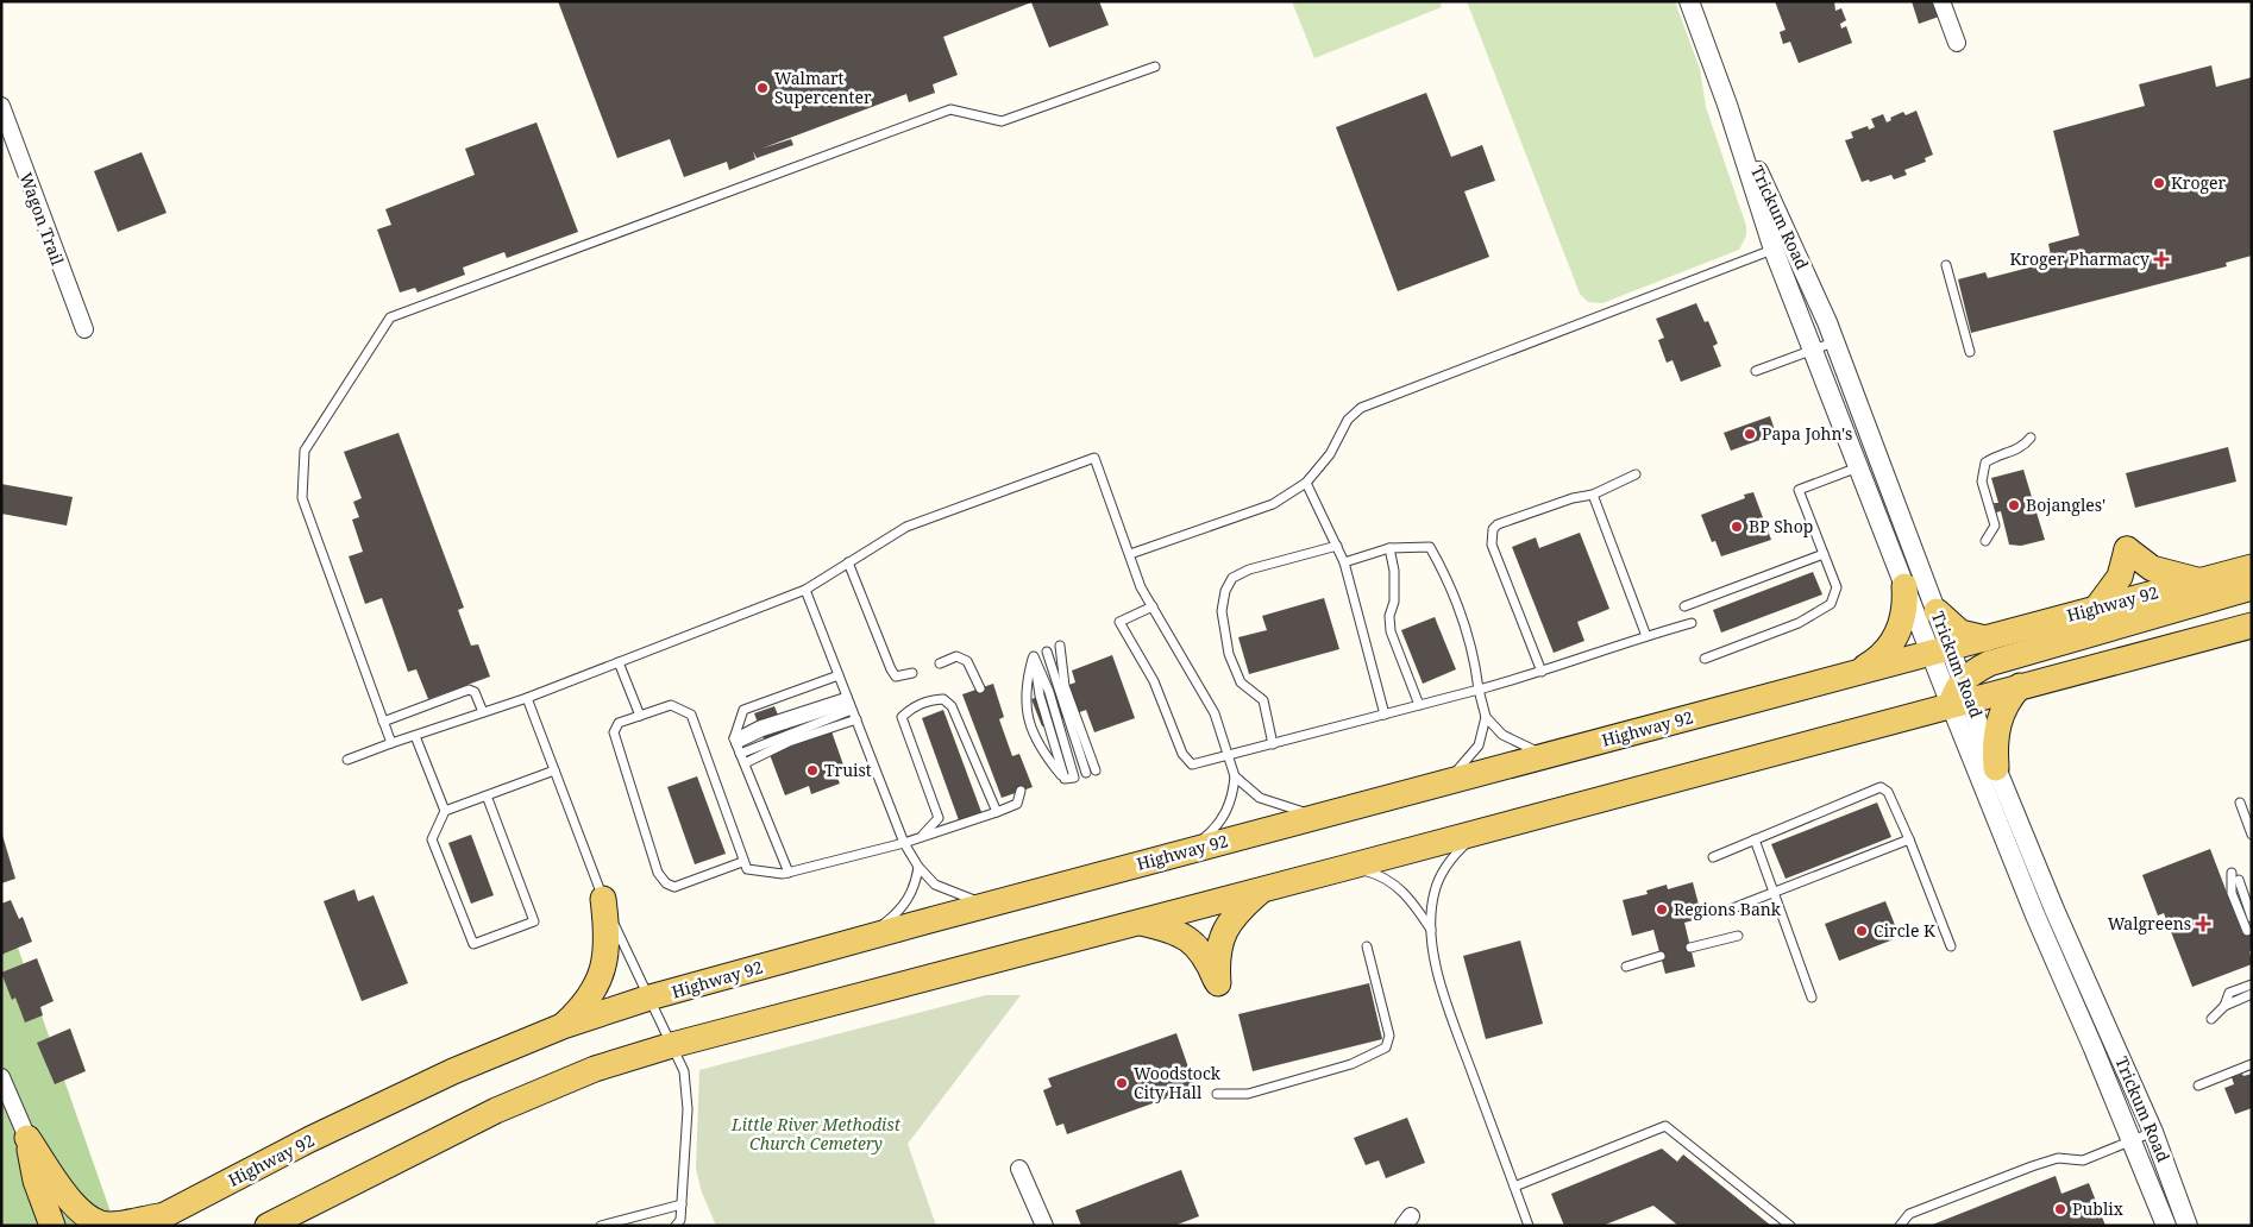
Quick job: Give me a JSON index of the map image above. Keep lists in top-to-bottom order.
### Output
{
  "streets": {
    "main road": ["Highway 92"],
    "street": ["Trickum Road", "Wagon Trail"]
  },
  "crossings": [
    ["Trickum Road", "Highway 92"]
  ],
  "parks": ["Little River Methodist Church Cemetery"],
  "places": {
    "other": [
      "Walmart Supercenter",
      "Kroger",
      "Papa John's",
      "Bojangles'",
      "BP Shop",
      "Truist",
      "Regions Bank",
      "Circle K",
      "Woodstock City Hall",
      "Publix"
    ],
    "health": ["Kroger Pharmacy", "Walgreens"]
  }
}
